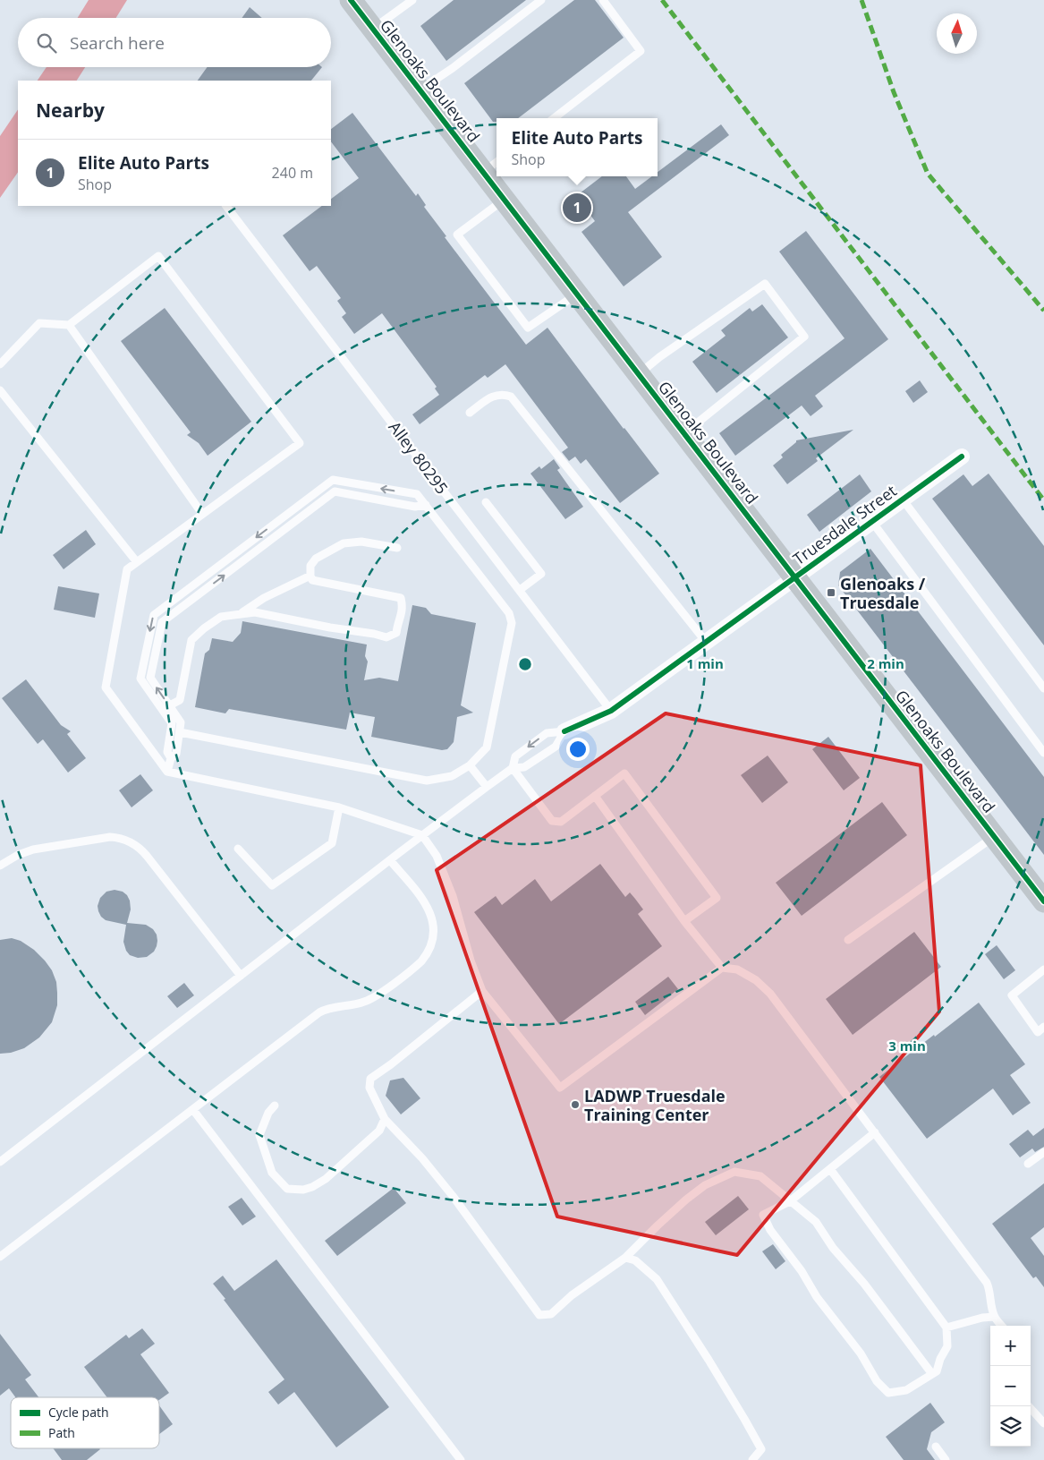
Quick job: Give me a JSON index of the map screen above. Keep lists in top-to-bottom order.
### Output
{
  "streets": {
    "main road": ["Glenoaks Boulevard"],
    "street": ["Truesdale Street"],
    "lane": ["Alley 80295"]
  },
  "crossings": [
    ["Glenoaks Boulevard", "Truesdale Street"],
    ["Alley 80295", "Truesdale Street"]
  ],
  "places": {
    "transit": ["Glenoaks / Truesdale"],
    "other": ["LADWP Truesdale Training Center"]
  },
  "legend": ["Cycle path", "Path"],
  "north": "top",
  "page": {
    "search": "Search here",
    "heading": "Nearby",
    "popup": ["Elite Auto Parts", "Shop"],
    "list": [
      {
        "mark": "1",
        "name": "Elite Auto Parts",
        "note": "Shop",
        "value": "240 m"
      }
    ],
    "pins": "1",
    "map_buttons": ["+", "−"]
  },
  "rings": ["1 min", "2 min", "3 min"]
}
